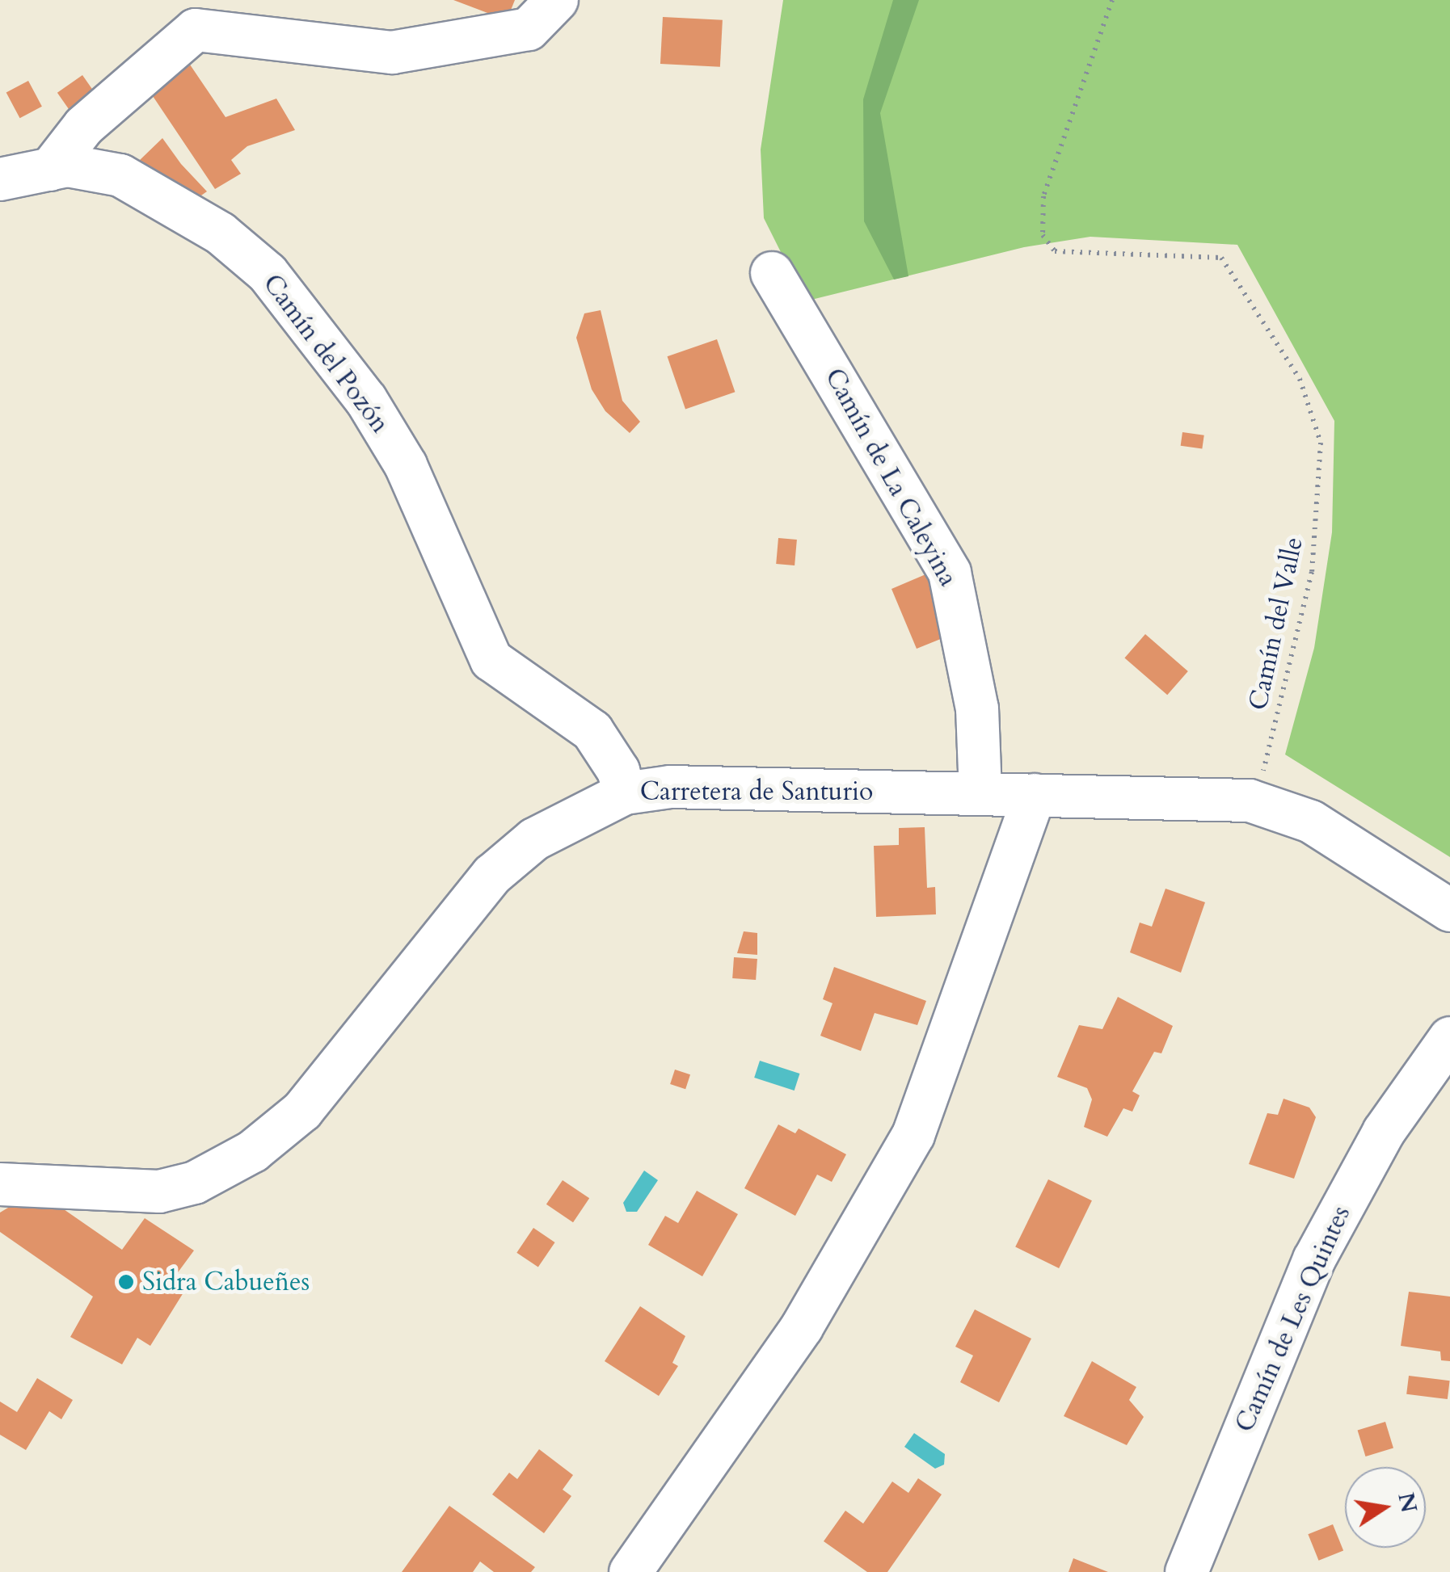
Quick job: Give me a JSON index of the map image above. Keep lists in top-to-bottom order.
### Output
{
  "streets": {
    "street": [
      "Camín del Pozón",
      "Camín de La Caleyina",
      "Carretera de Santurio",
      "Camín de Les Quintes"
    ],
    "path": ["Camín del Valle"]
  },
  "crossings": [
    ["Camín del Pozón", "Carretera de Santurio"],
    ["Camín de La Caleyina", "Carretera de Santurio"]
  ],
  "places": ["Sidra Cabueñes"],
  "north": "right"
}
